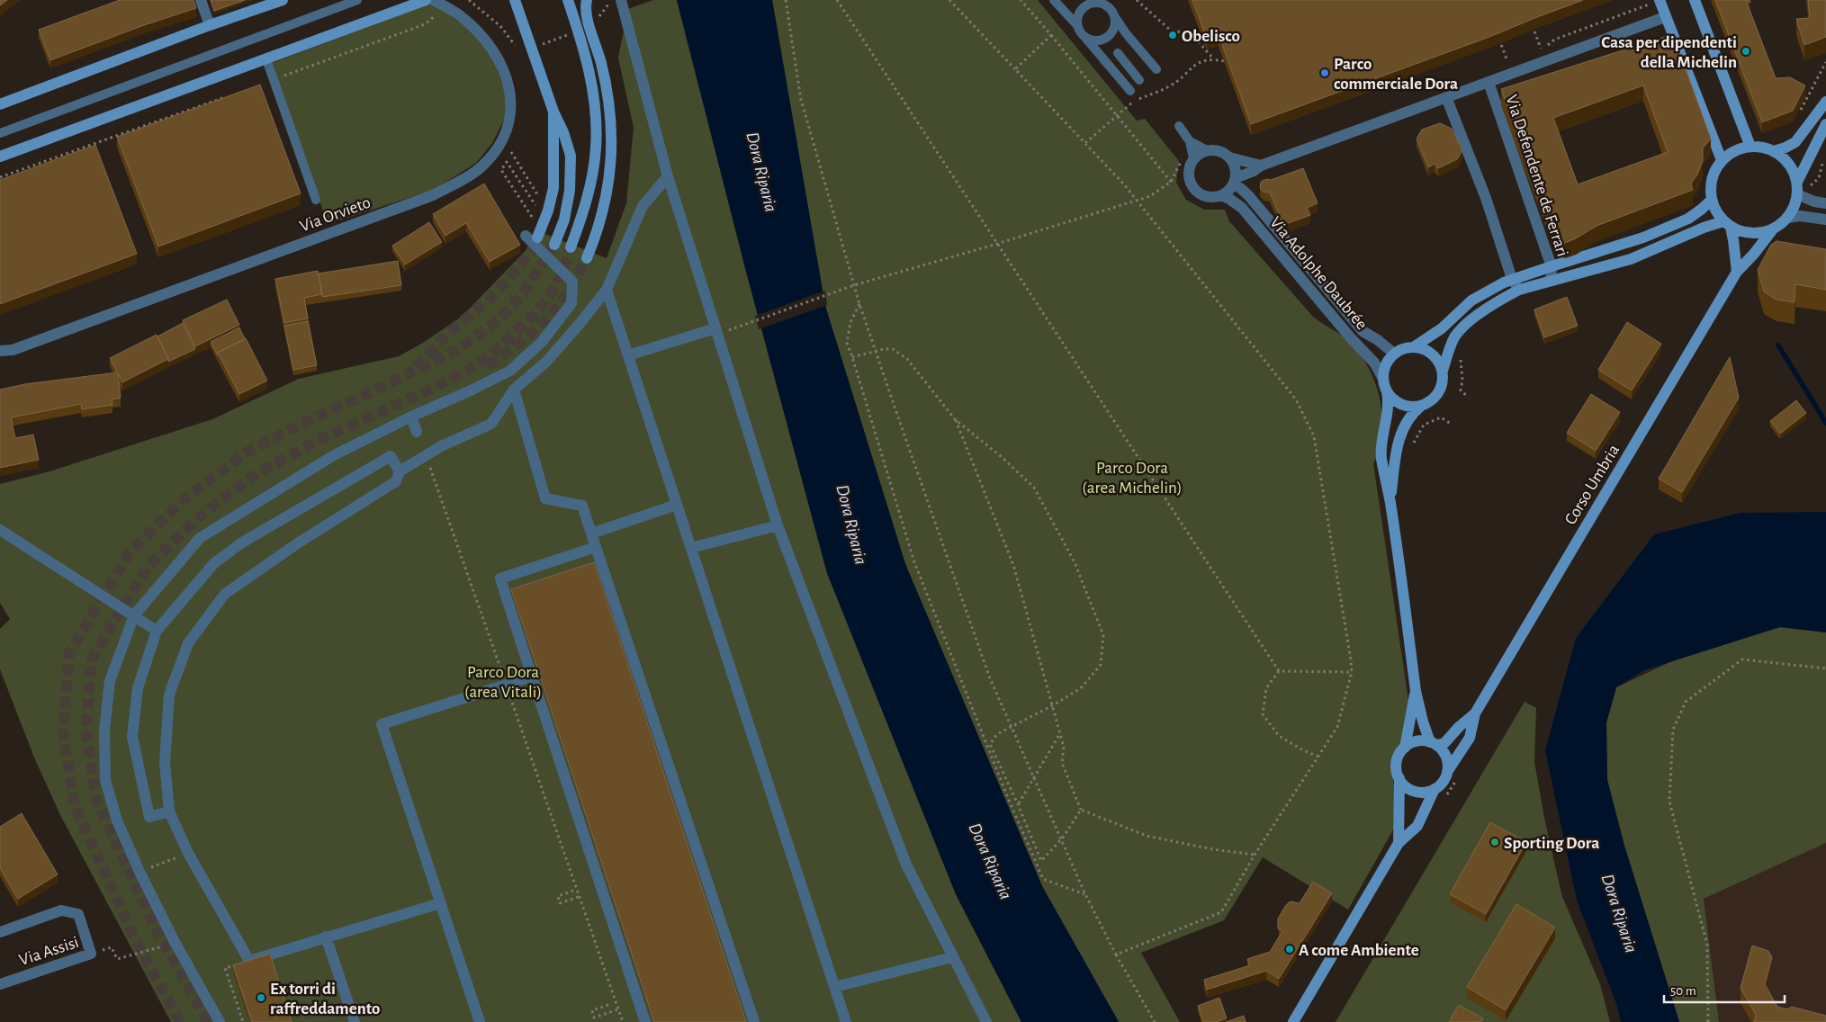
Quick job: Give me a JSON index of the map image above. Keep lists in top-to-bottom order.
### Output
{
  "streets": {
    "street": [
      "Via Defendente de Ferrari",
      "Via Orvieto",
      "Via Adolphe Daubrée",
      "Corso Umbria",
      "Via Assisi"
    ]
  },
  "water": ["Dora Riparia"],
  "parks": ["Parco Dora (area Michelin)", "Parco Dora (area Vitali)"],
  "places": [
    "Obelisco",
    "Casa per dipendenti della Michelin",
    "Parco commerciale Dora",
    "Sporting Dora",
    "A come Ambiente",
    "Ex torri di raffreddamento"
  ],
  "scale_bar": "50 m"
}
